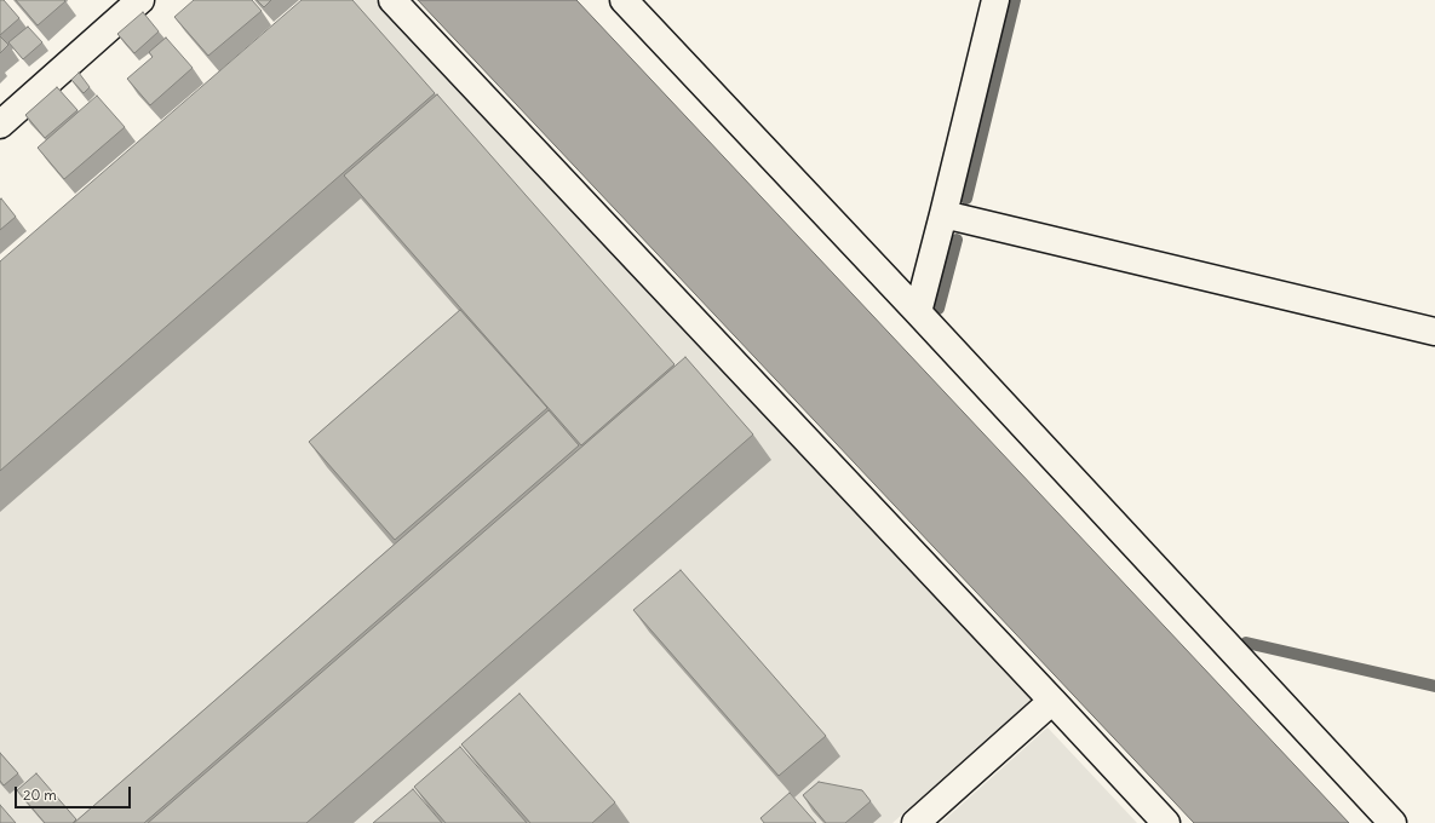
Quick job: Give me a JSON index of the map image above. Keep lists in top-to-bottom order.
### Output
{
  "scale_bar": "20 m"
}
